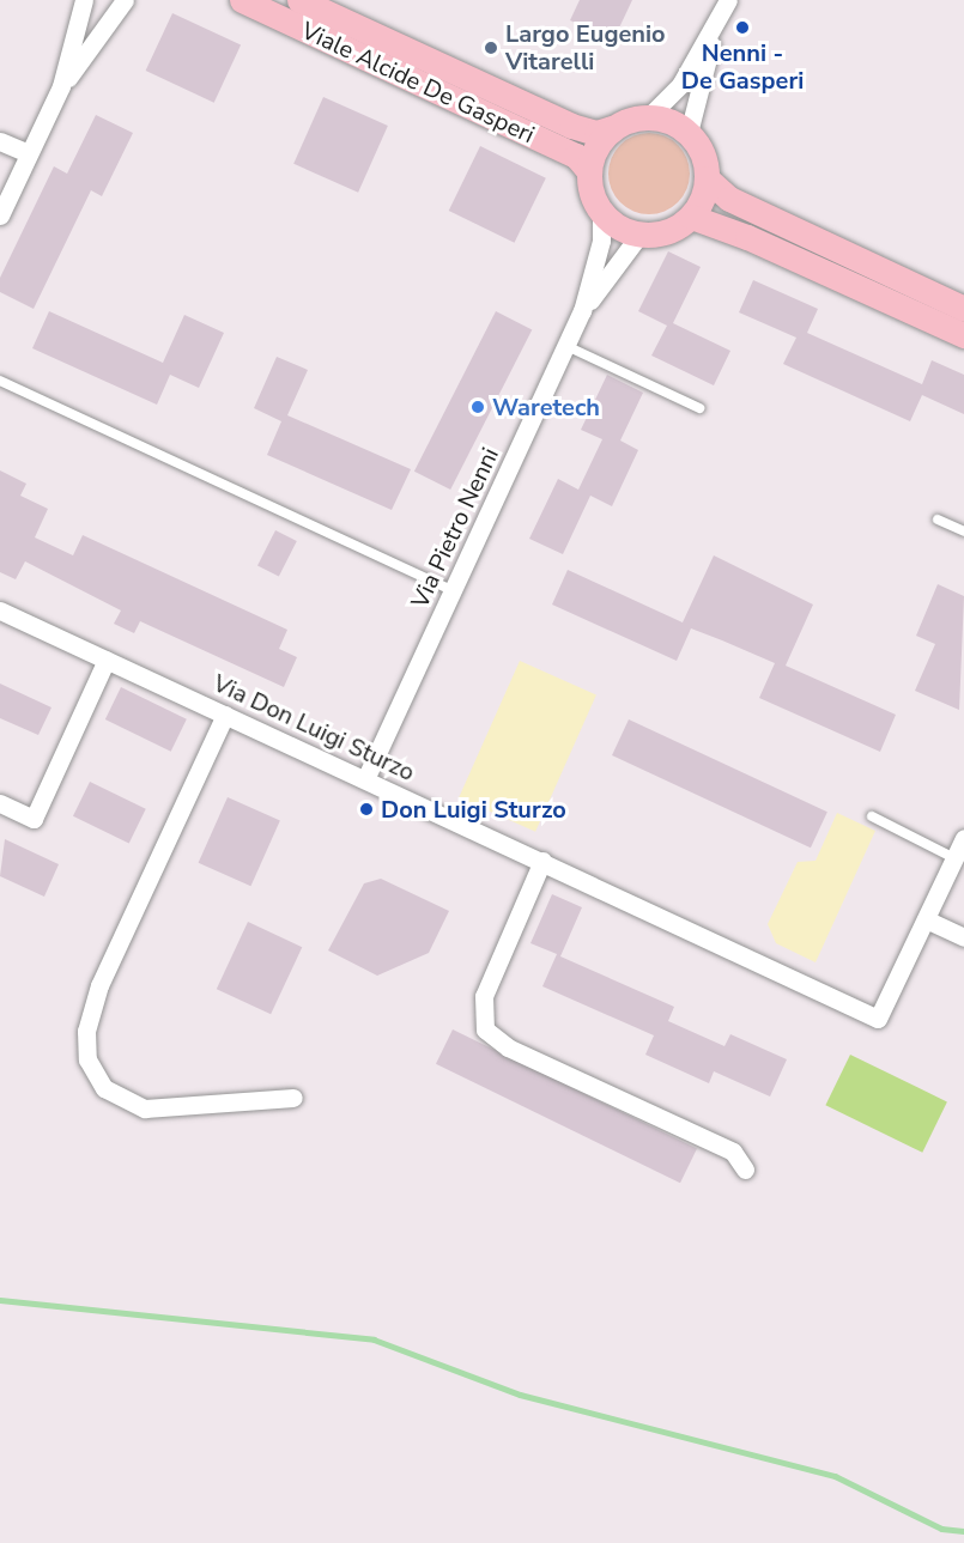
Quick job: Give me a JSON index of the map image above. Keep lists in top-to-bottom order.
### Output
{
  "streets": {
    "street": ["Viale Alcide De Gasperi", "Via Pietro Nenni", "Via Don Luigi Sturzo"]
  },
  "crossings": [
    ["Viale Alcide De Gasperi", "Via Pietro Nenni"],
    ["Via Pietro Nenni", "Via Don Luigi Sturzo"]
  ],
  "places": [
    "Nenni - De Gasperi",
    "Largo Eugenio Vitarelli",
    "Waretech",
    "Don Luigi Sturzo"
  ]
}
